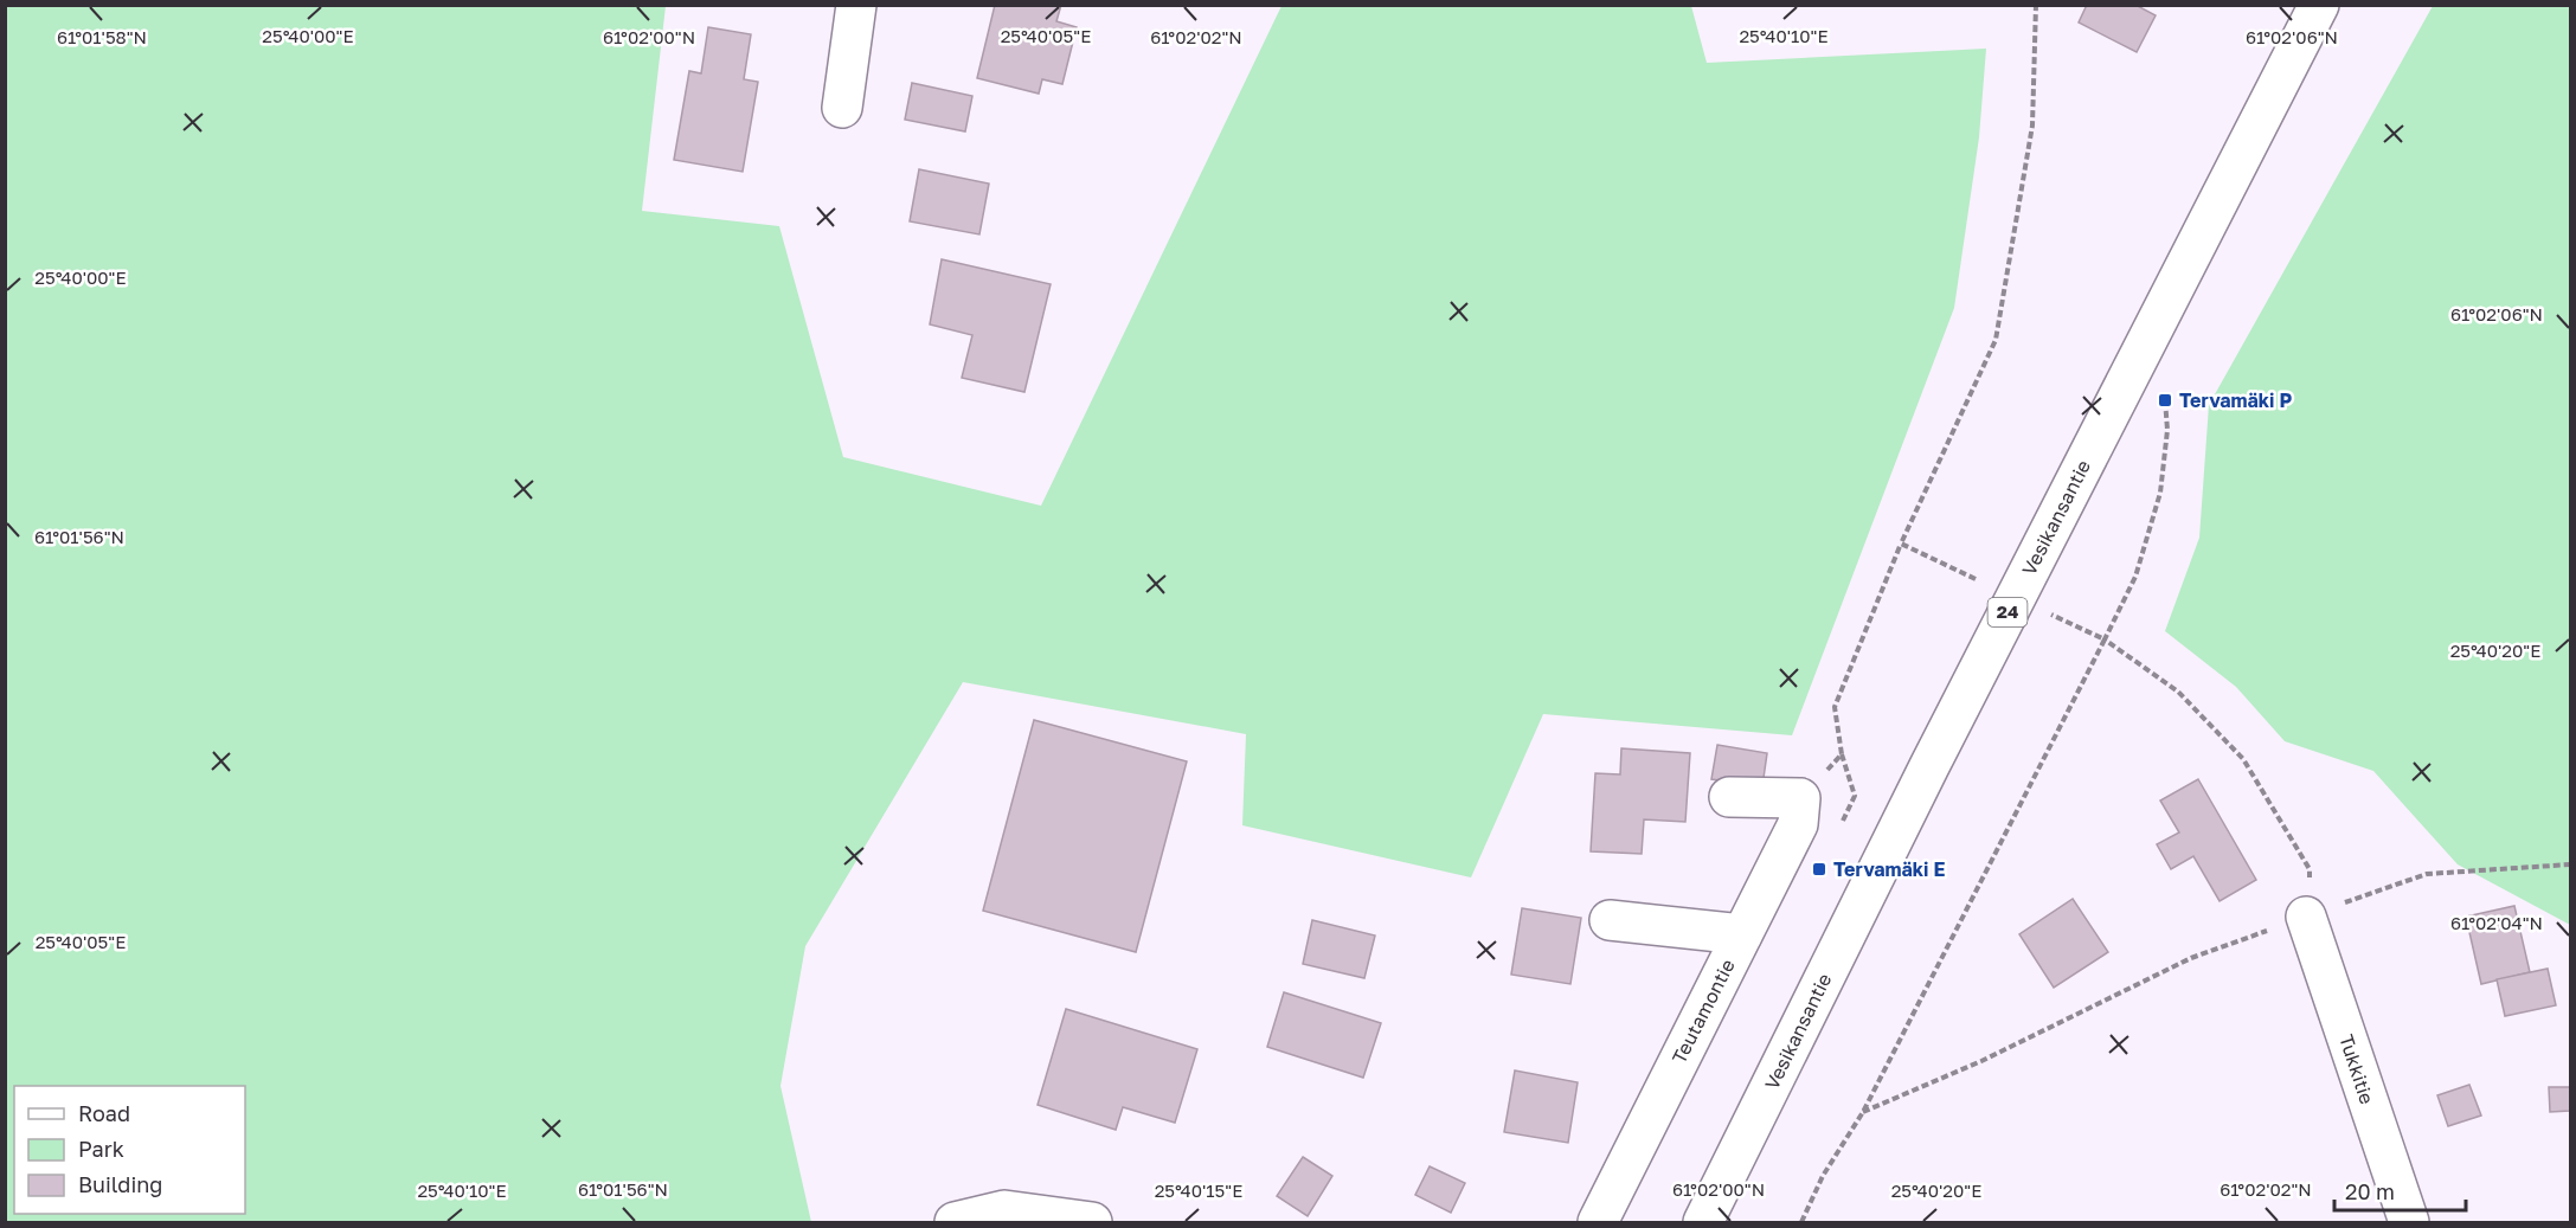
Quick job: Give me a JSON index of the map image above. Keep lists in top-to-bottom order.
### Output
{
  "streets": {
    "main road": [
      "Vesikansantie",
      "24",
      "Teutamontie",
      "Tukkitie"
    ]
  },
  "places": {
    "transit": ["Tervamäki P", "Tervamäki E"]
  },
  "legend": ["Road", "Park", "Building"],
  "scale_bar": "20 m",
  "coordinates": [
    "25°40'05\"E",
    "25°40'00\"E",
    "25°40'10\"E",
    "61°01'58\"N",
    "61°02'06\"N",
    "61°02'00\"N",
    "61°02'02\"N",
    "61°01'56\"N",
    "25°40'20\"E",
    "61°02'04\"N",
    "25°40'15\"E"
  ]
}
